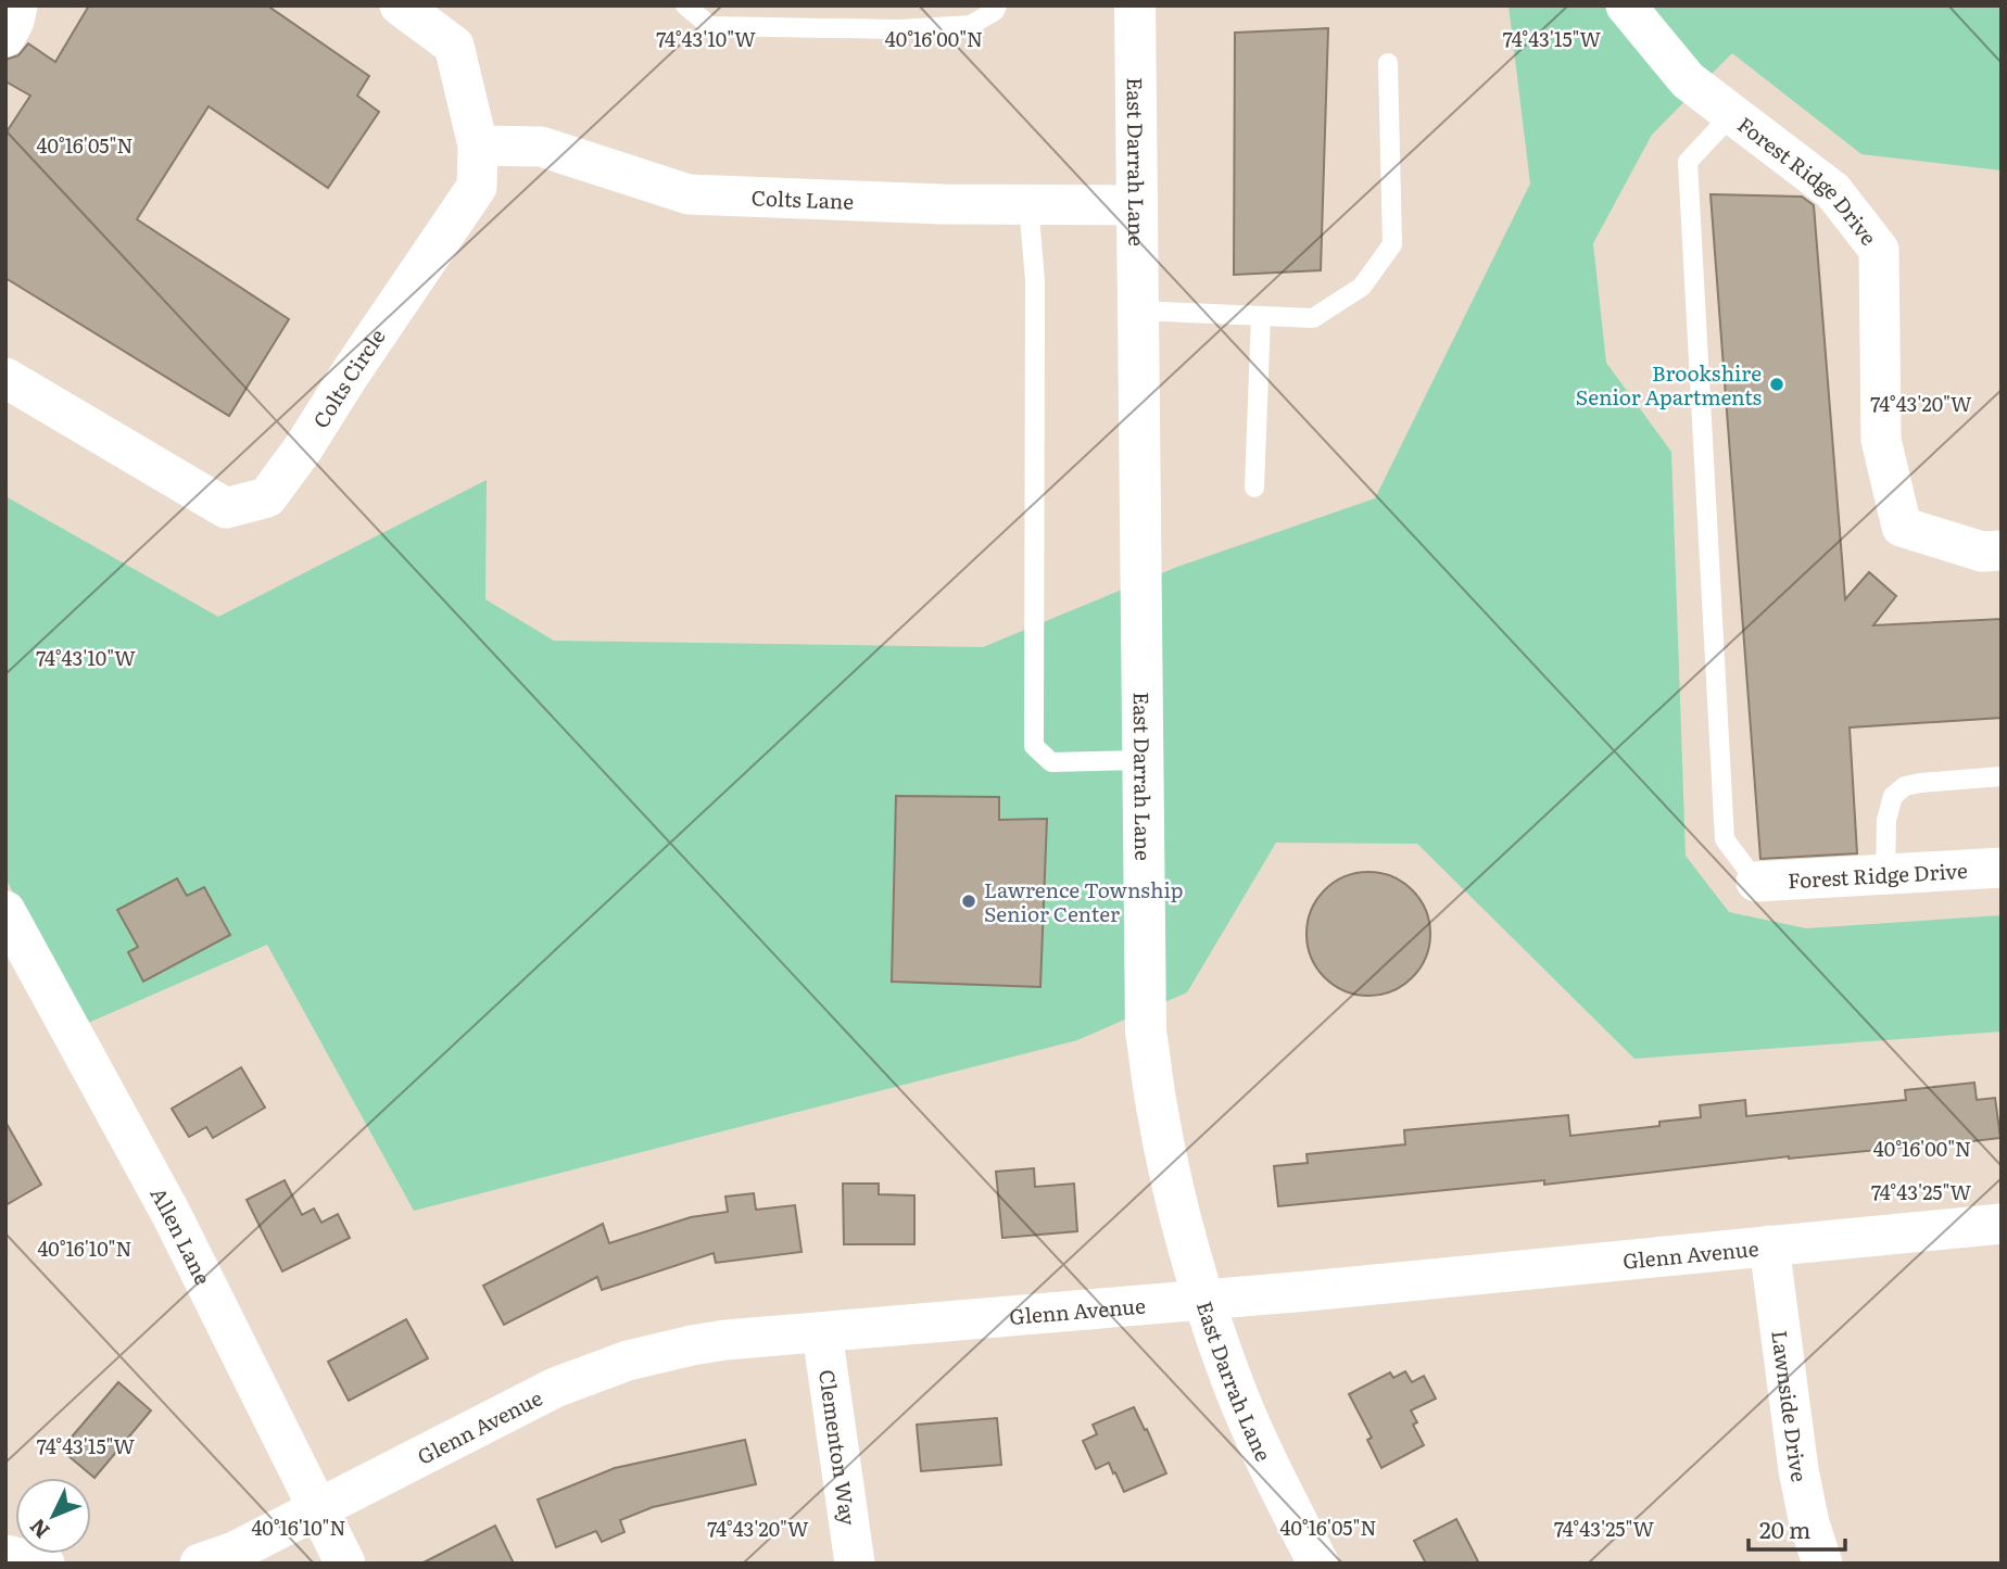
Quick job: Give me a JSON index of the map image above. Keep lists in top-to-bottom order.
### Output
{
  "streets": {
    "street": [
      "East Darrah Lane",
      "Forest Ridge Drive",
      "Colts Lane",
      "Colts Circle",
      "Allen Lane",
      "Glenn Avenue",
      "Lawnside Drive",
      "Clementon Way"
    ]
  },
  "crossings": [
    ["East Darrah Lane", "Colts Lane"],
    ["East Darrah Lane", "Glenn Avenue"],
    ["Colts Lane", "Colts Circle"],
    ["Allen Lane", "Glenn Avenue"],
    ["Glenn Avenue", "Lawnside Drive"],
    ["Glenn Avenue", "Clementon Way"]
  ],
  "places": ["Brookshire Senior Apartments", "Lawrence Township Senior Center"],
  "scale_bar": "20 m",
  "north": "bottom left",
  "coordinates": [
    "74°43'10\"W",
    "74°43'15\"W",
    "40°16'00\"N",
    "40°16'05\"N",
    "74°43'20\"W",
    "74°43'25\"W",
    "40°16'10\"N"
  ]
}
